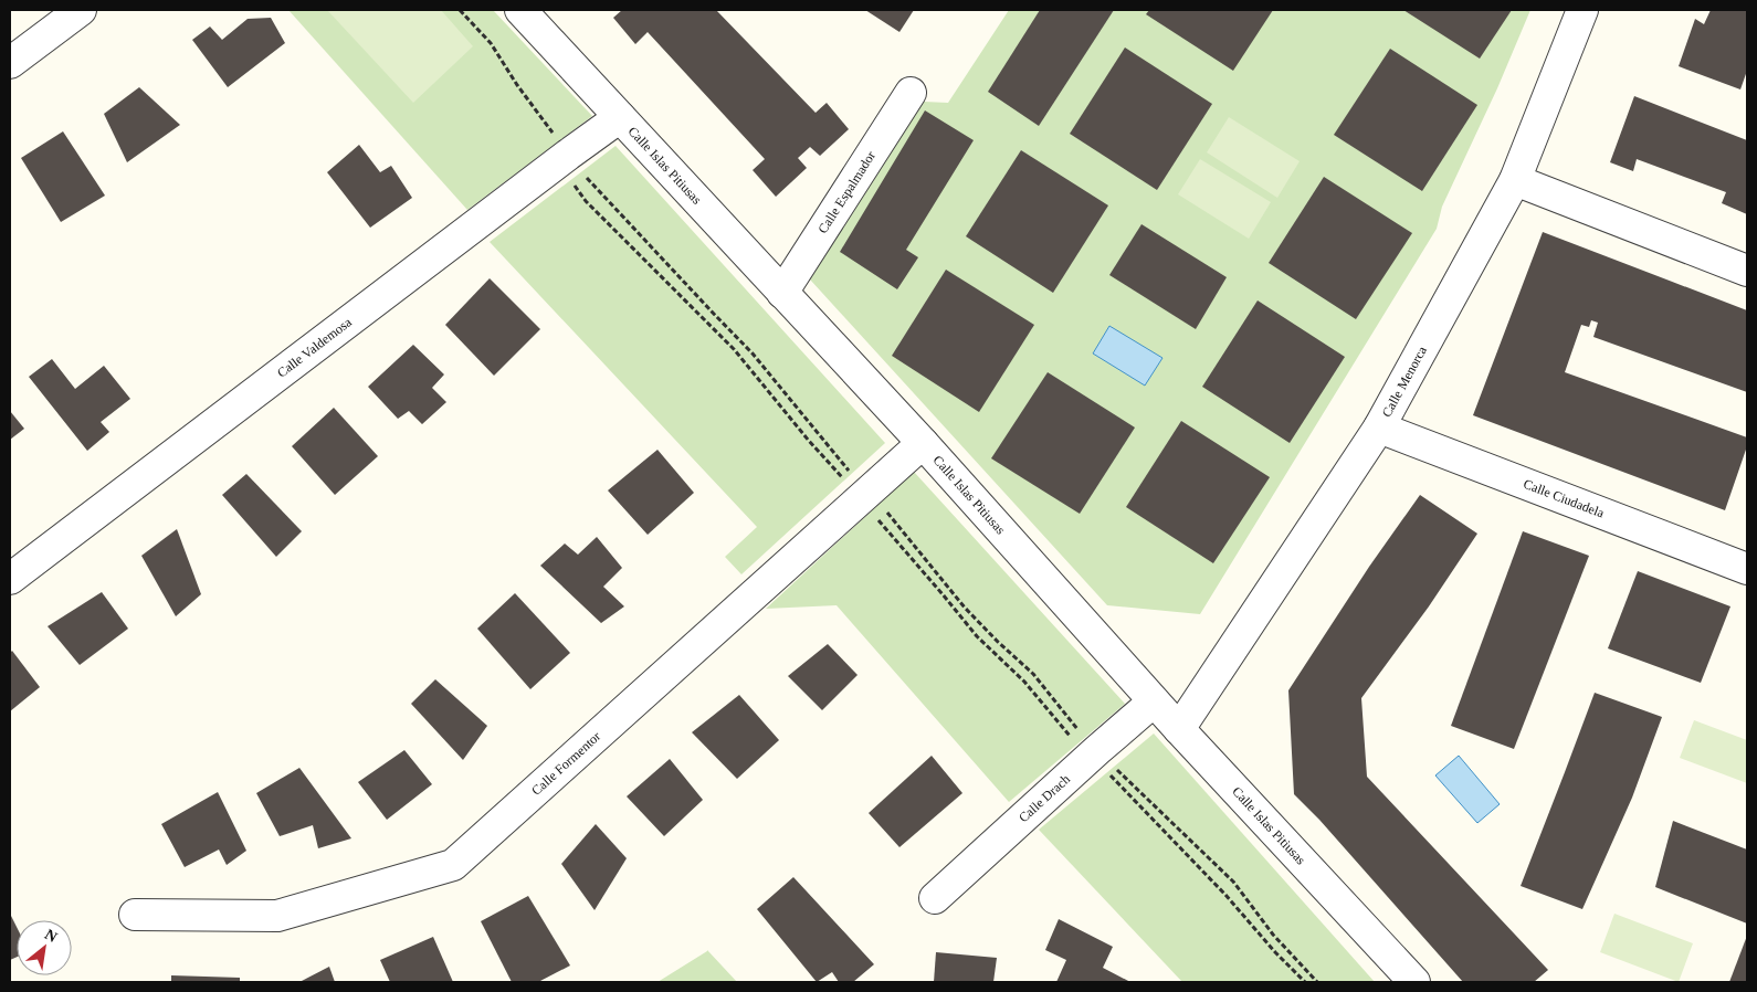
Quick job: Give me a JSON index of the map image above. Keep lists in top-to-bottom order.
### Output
{
  "streets": {
    "street": [
      "Calle Islas Pitiusas",
      "Calle Espalmador",
      "Calle Valdemosa",
      "Calle Menorca",
      "Calle Ciudadela",
      "Calle Formentor",
      "Calle Drach"
    ]
  },
  "crossings": [
    ["Calle Islas Pitiusas", "Calle Espalmador"],
    ["Calle Islas Pitiusas", "Calle Valdemosa"],
    ["Calle Islas Pitiusas", "Calle Menorca"],
    ["Calle Islas Pitiusas", "Calle Formentor"],
    ["Calle Islas Pitiusas", "Calle Drach"],
    ["Calle Menorca", "Calle Ciudadela"]
  ],
  "north": "top right"
}
